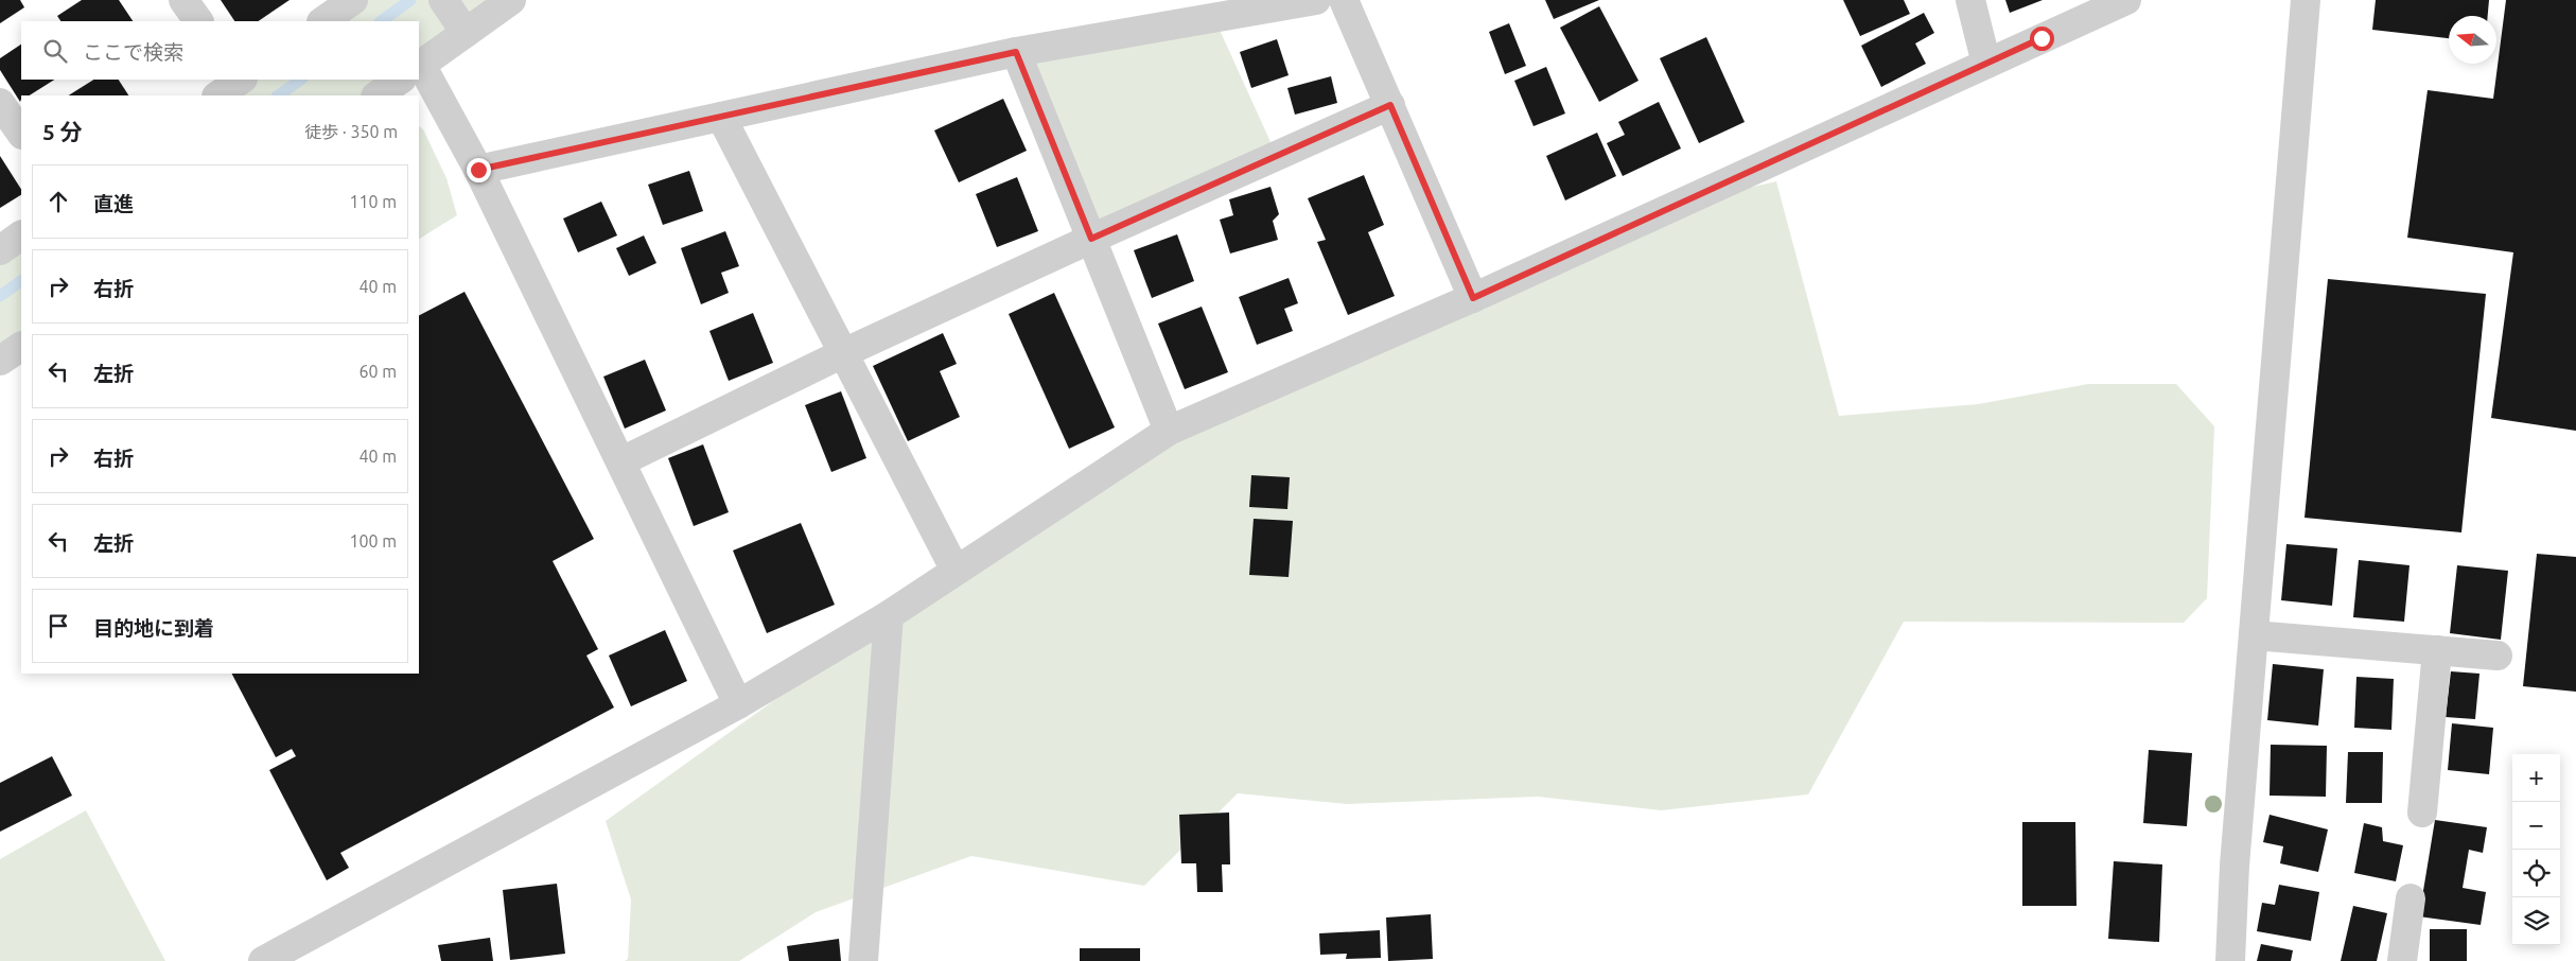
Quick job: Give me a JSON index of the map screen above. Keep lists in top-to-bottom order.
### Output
{
  "north": "left",
  "page": {
    "search": "ここで検索",
    "heading": ["5 分", "徒歩 · 350 m"],
    "list": [
      ["直進", "110 m"],
      ["右折", "40 m"],
      ["左折", "60 m"],
      ["右折", "40 m"],
      ["左折", "100 m"],
      "目的地に到着"
    ],
    "map_buttons": ["+", "−"]
  }
}
